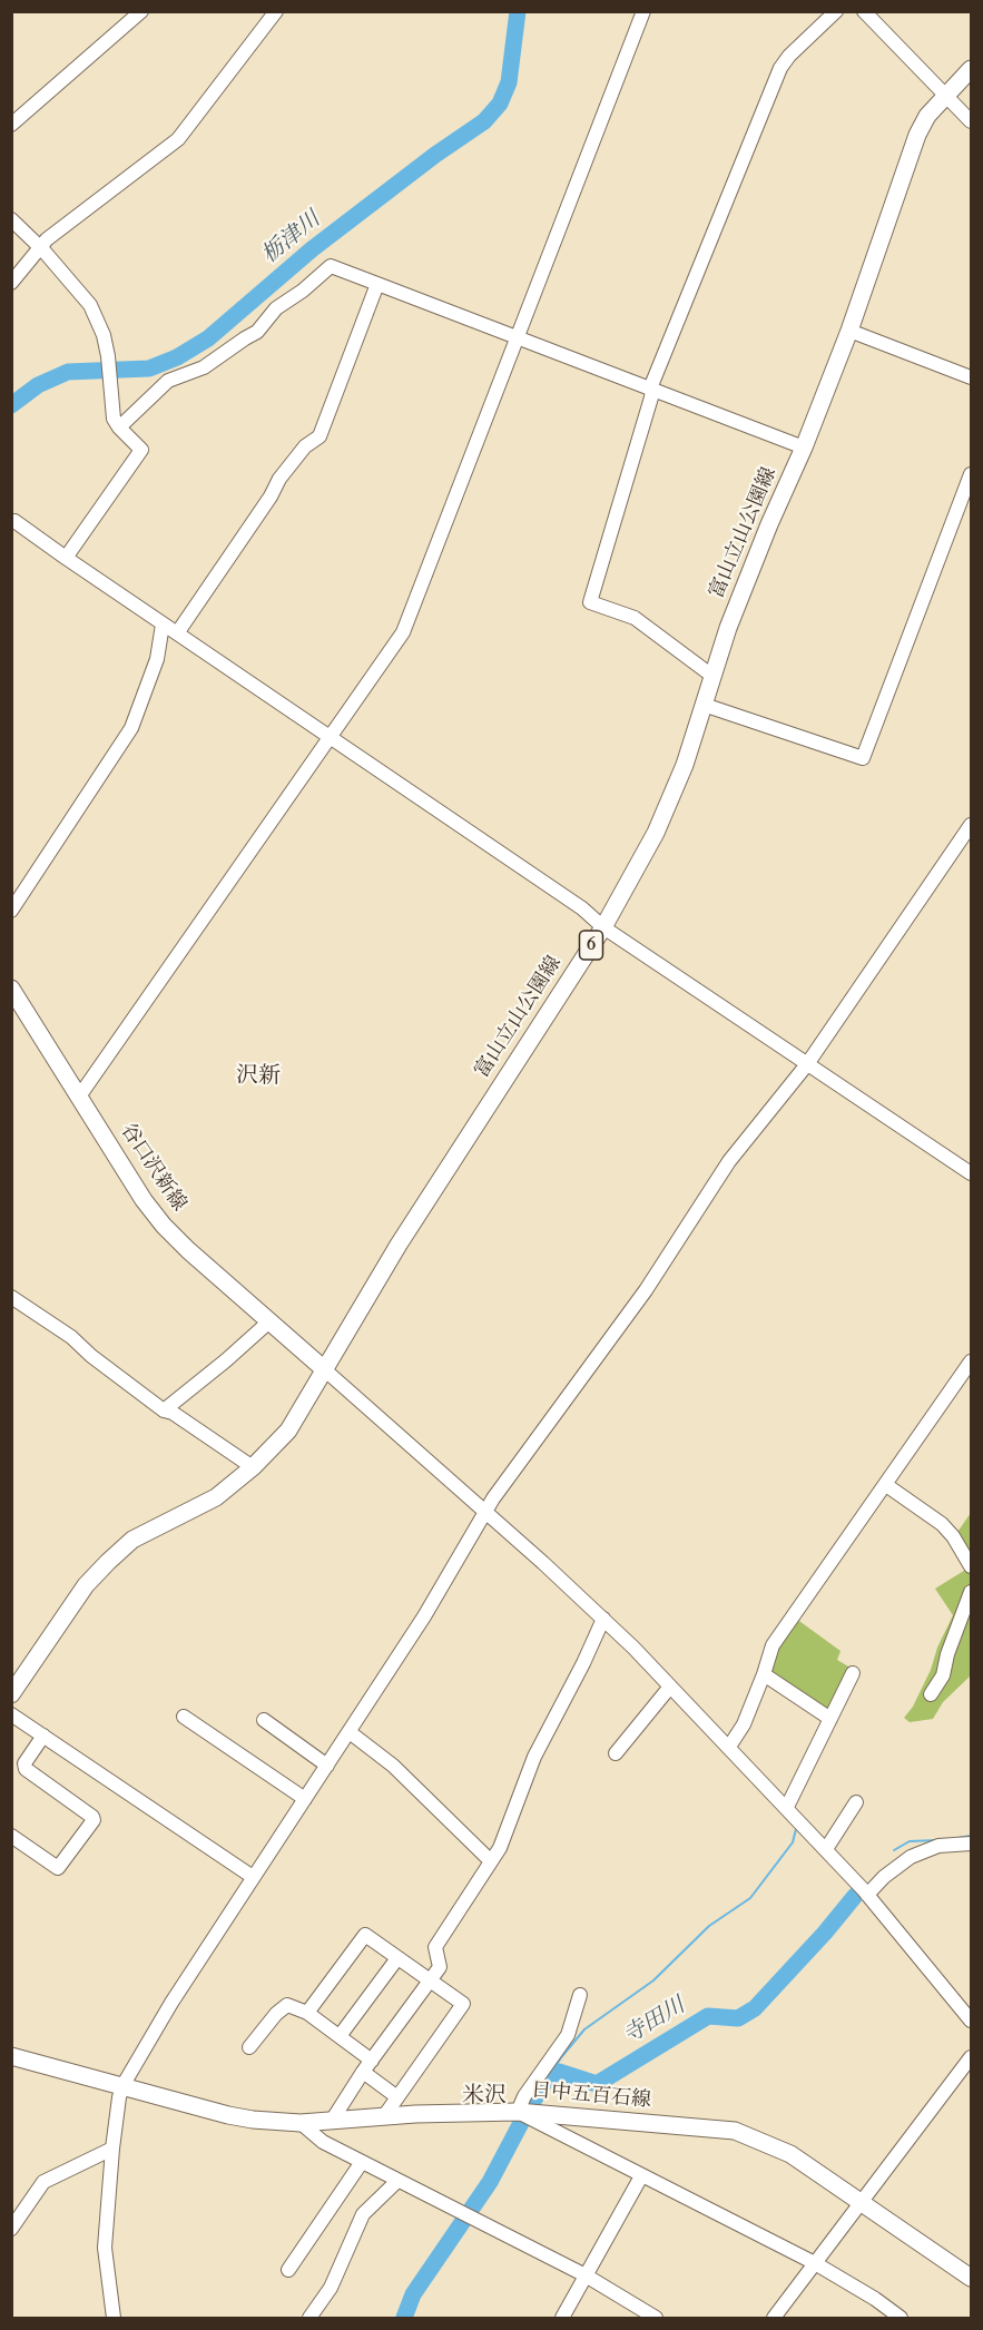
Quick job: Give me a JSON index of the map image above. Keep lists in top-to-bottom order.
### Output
{
  "streets": {
    "main road": [
      "富山立山公園線",
      "6",
      "谷口沢新線",
      "日中五百石線"
    ]
  },
  "crossings": [
    ["富山立山公園線", "谷口沢新線"]
  ],
  "districts": ["沢新", "米沢"],
  "water": ["栃津川", "寺田川"]
}
